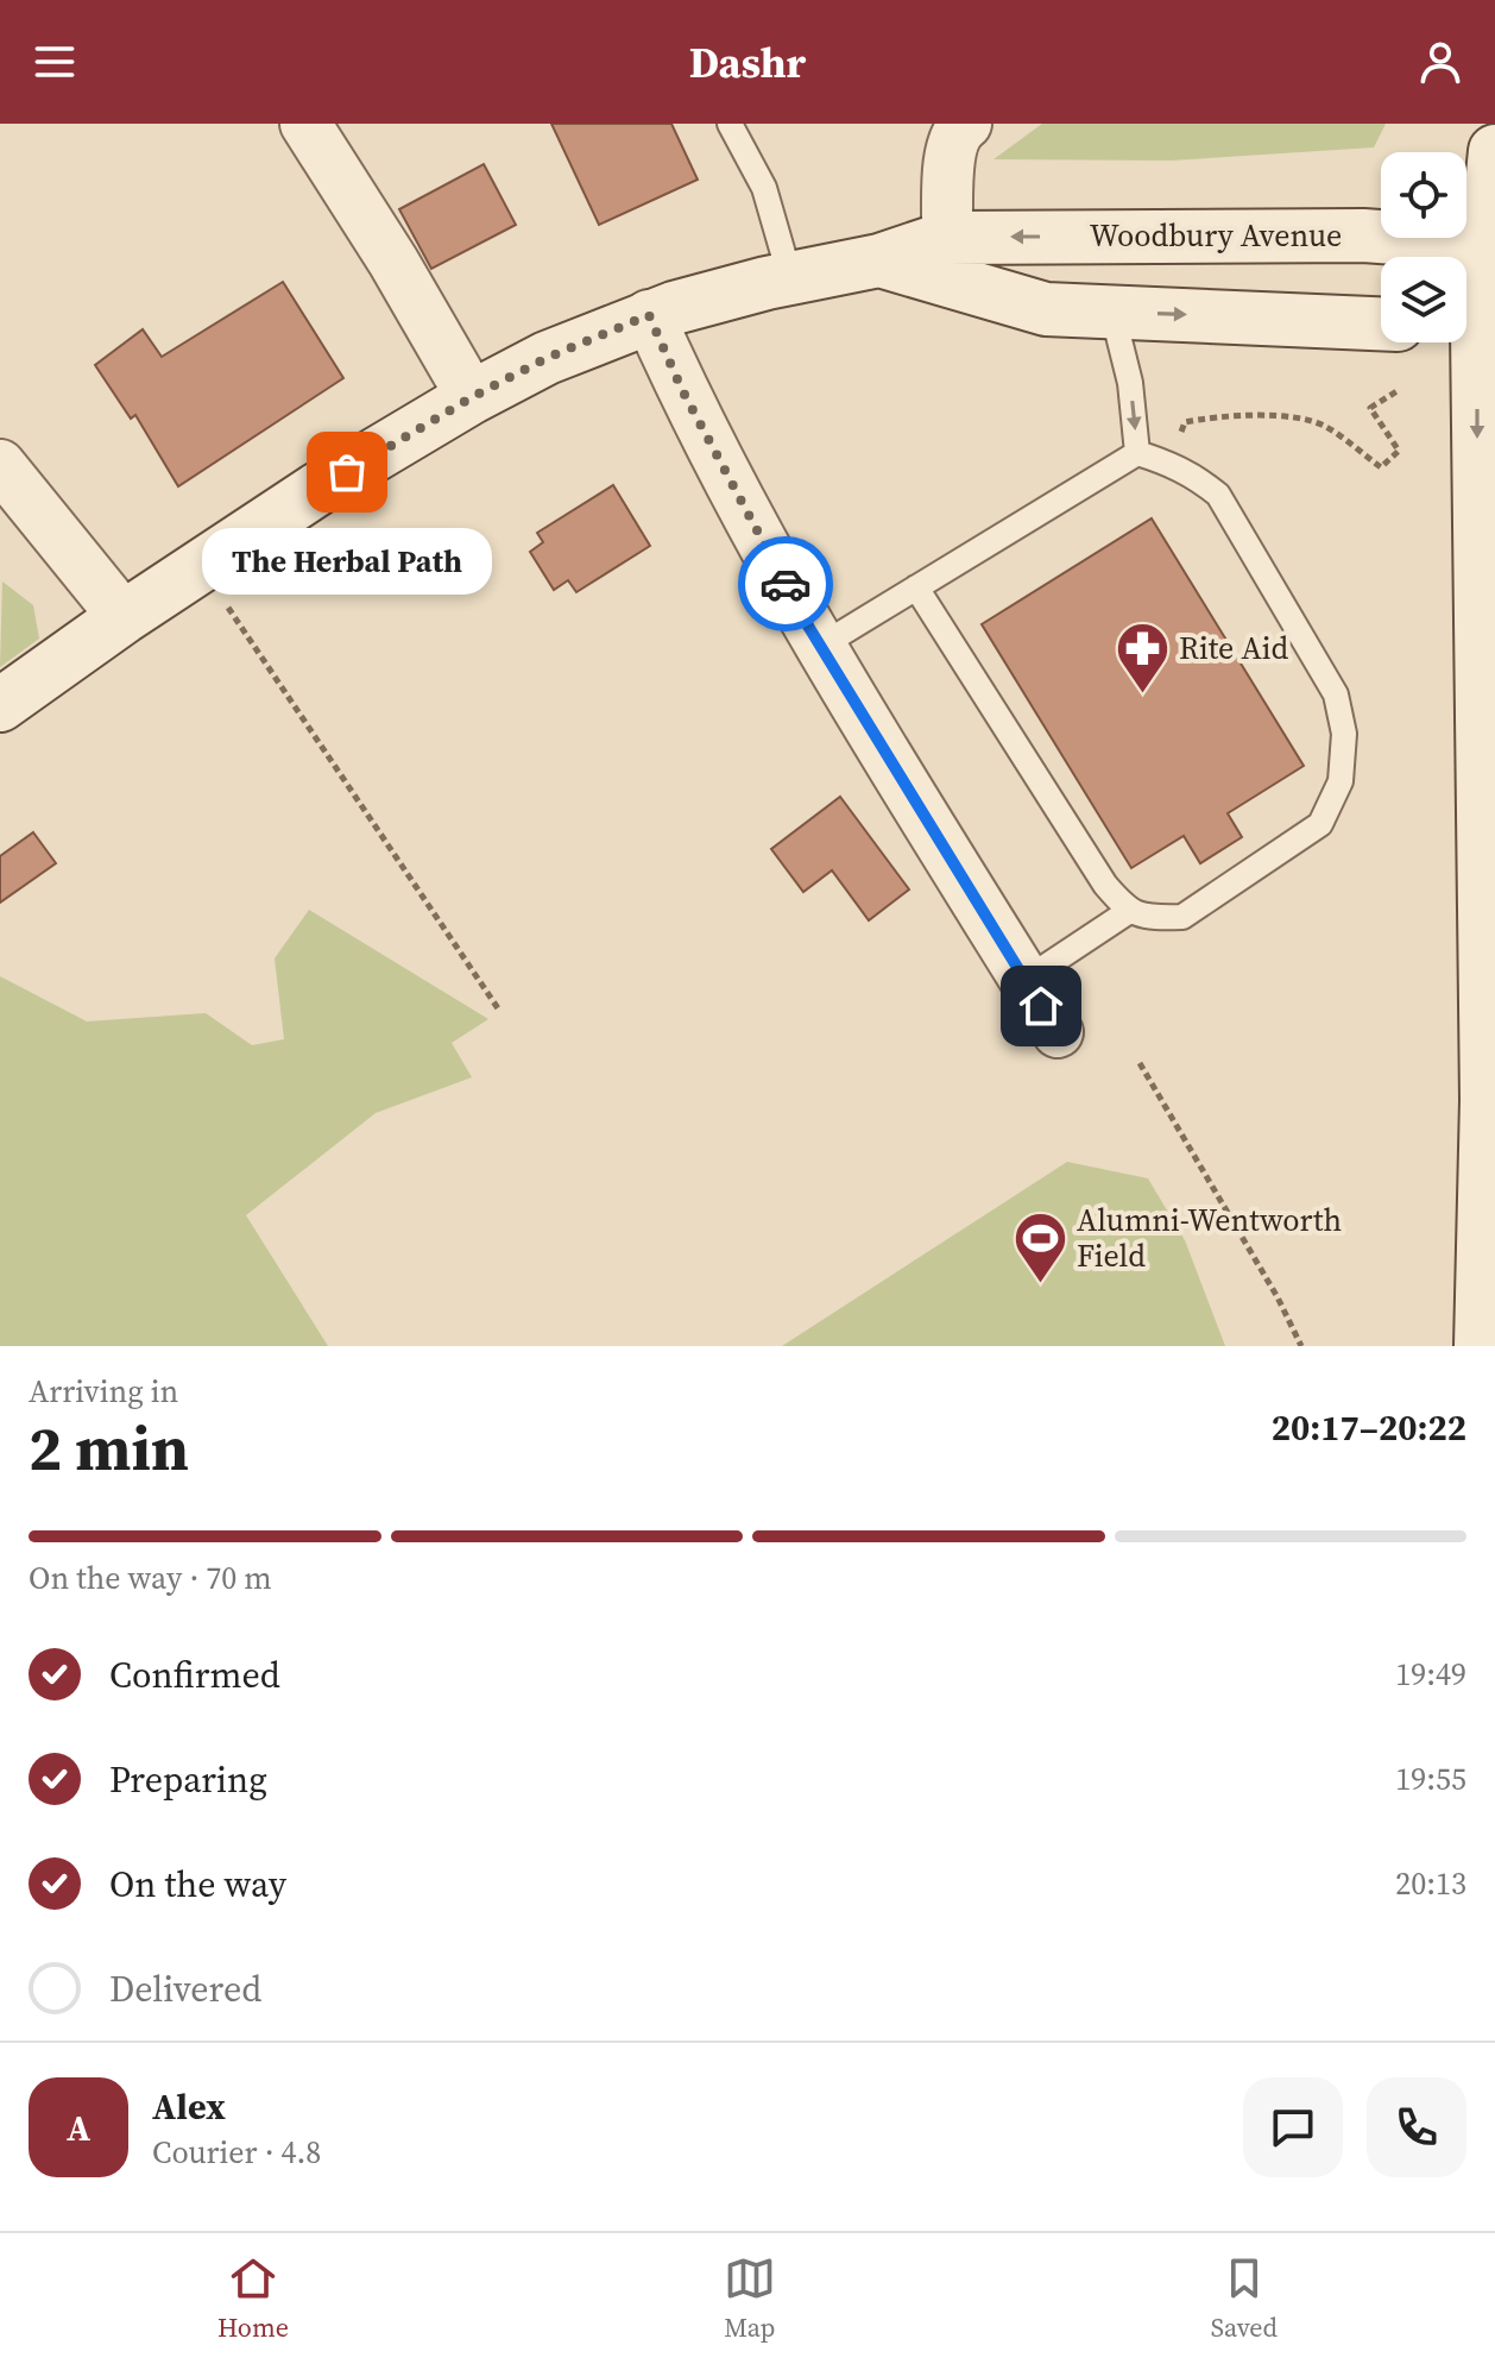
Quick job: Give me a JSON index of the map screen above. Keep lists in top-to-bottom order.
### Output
{
  "streets": {
    "street": ["Woodbury Avenue"]
  },
  "places": {
    "other": ["The Herbal Path"],
    "pharmacy": ["Rite Aid"],
    "sports": ["Alumni-Wentworth Field"]
  },
  "page": {
    "header": "Dashr",
    "bubble": "The Herbal Path",
    "heading": ["2 min", "Arriving in", "20:17–20:22"],
    "panel": ["Alex", "Courier · 4.8"],
    "bar": "On the way · 70 m",
    "list": [
      ["Confirmed", "19:49"],
      ["Preparing", "19:55"],
      ["On the way", "20:13"],
      "Delivered"
    ],
    "round": "A",
    "tabs": ["Home", "Map", "Saved"]
  }
}
